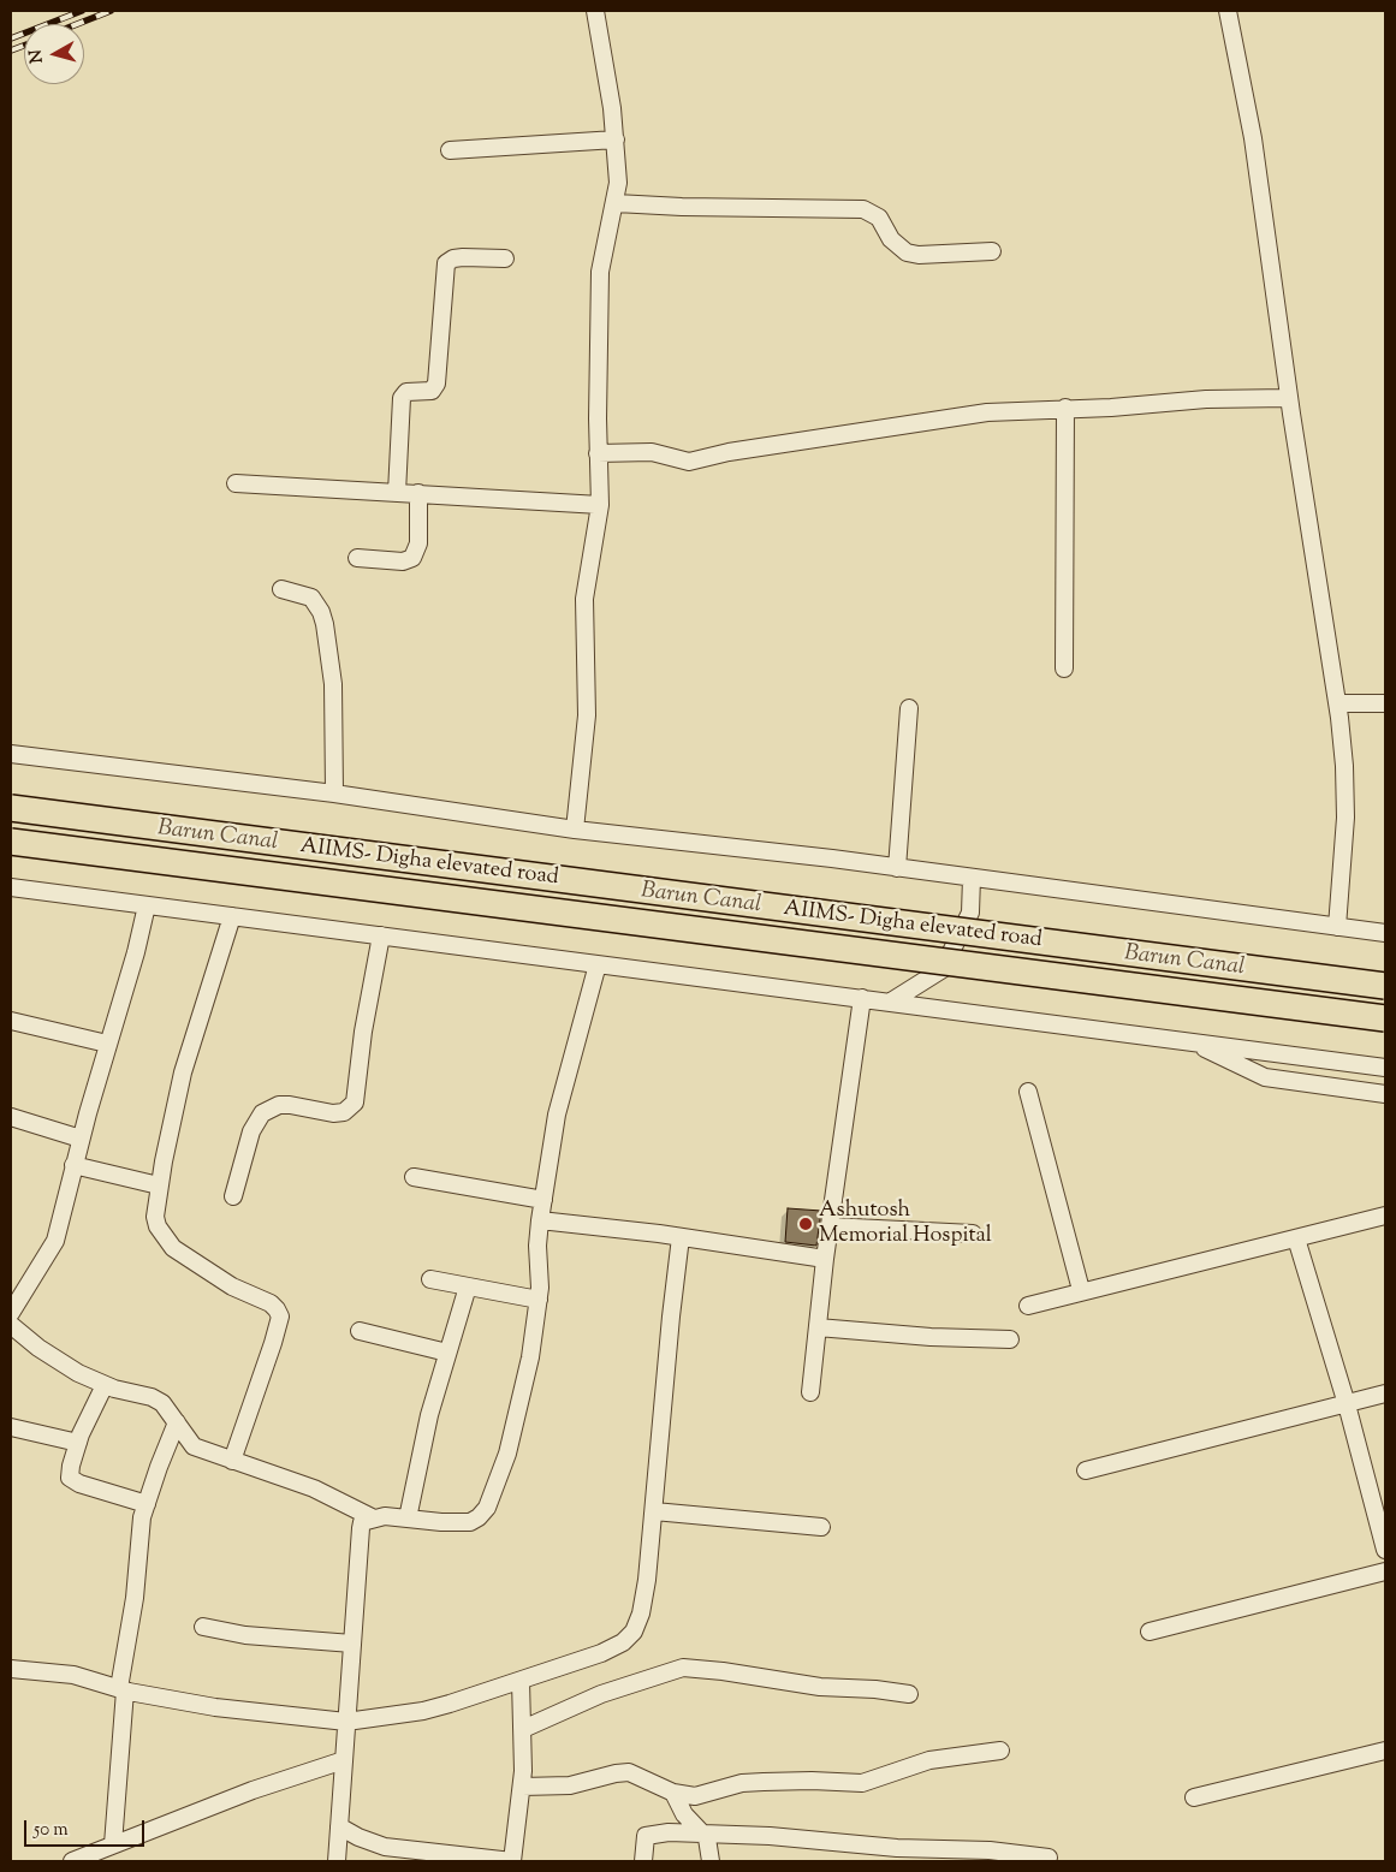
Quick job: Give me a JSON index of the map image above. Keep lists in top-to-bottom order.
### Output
{
  "streets": {
    "highway": ["AIIMS- Digha elevated road"]
  },
  "water": ["Barun Canal"],
  "places": ["Ashutosh Memorial Hospital"],
  "scale_bar": "50 m",
  "north": "left"
}
